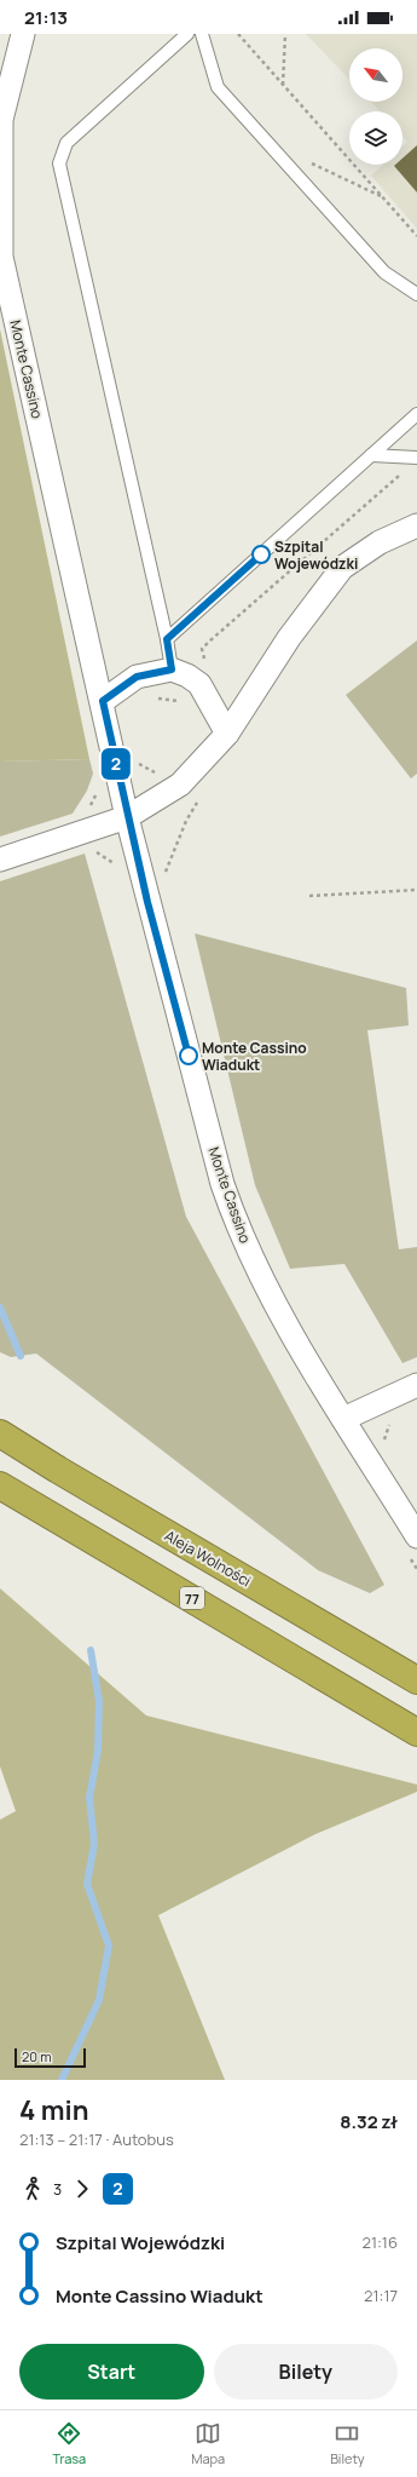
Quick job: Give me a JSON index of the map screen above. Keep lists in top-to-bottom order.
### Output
{
  "streets": {
    "highway": ["Aleja Wolności", "77"],
    "street": ["Monte Cassino"]
  },
  "places": ["Szpital Wojewódzki", "Monte Cassino Wiadukt"],
  "lines": ["bus line 2"],
  "scale_bar": "20 m",
  "north": "top left",
  "page": {
    "status": "21:13",
    "on_map": "2",
    "scale": "20 m",
    "heading": ["4 min", "21:13 – 21:17 · Autobus", "8.32 zł"],
    "legs": ["3", "2"],
    "list": [
      {
        "name": "Szpital Wojewódzki",
        "value": "21:16"
      },
      {
        "name": "Monte Cassino Wiadukt",
        "value": "21:17"
      }
    ],
    "buttons": ["Start", "Bilety"],
    "tabs": ["Trasa", "Mapa", "Bilety"]
  }
}
